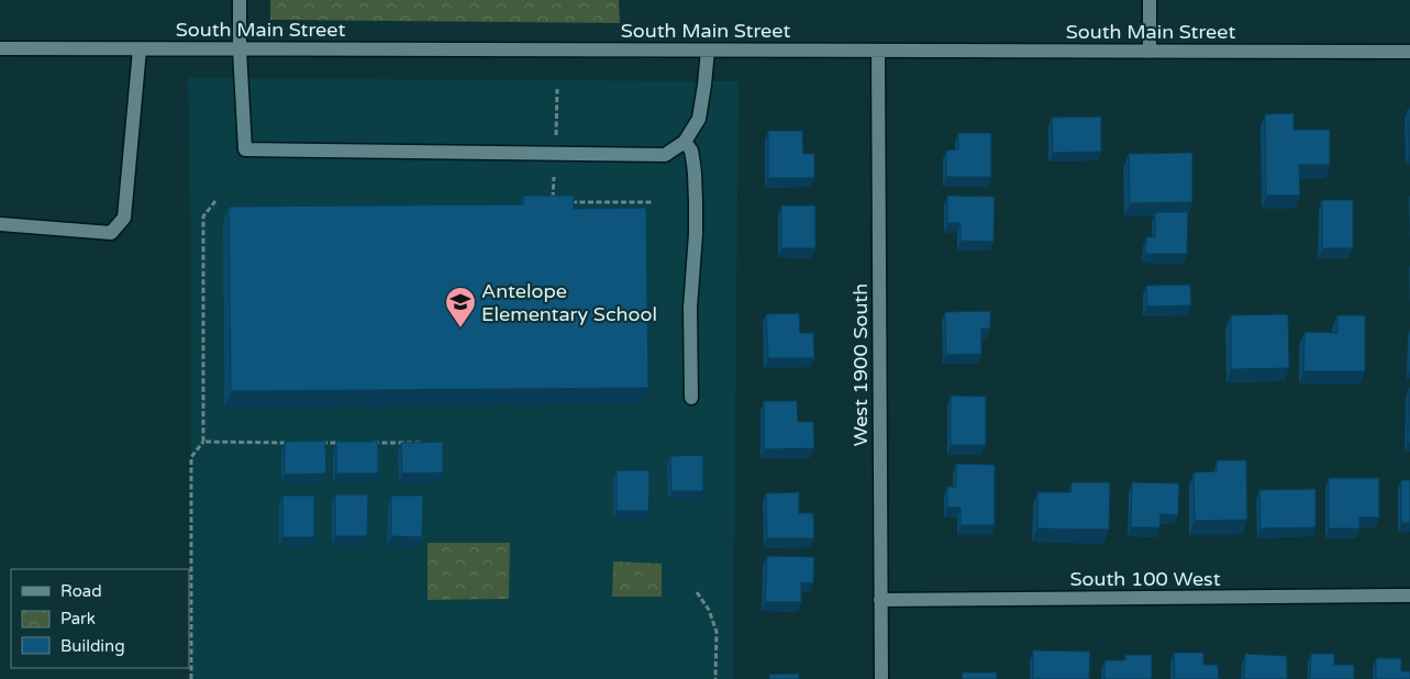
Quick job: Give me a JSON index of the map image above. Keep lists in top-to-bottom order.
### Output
{
  "streets": {
    "street": ["South Main Street", "West 1900 South", "South 100 West"]
  },
  "crossings": [
    ["South Main Street", "West 1900 South"],
    ["West 1900 South", "South 100 West"]
  ],
  "places": {
    "school or university": ["Antelope Elementary School"]
  },
  "legend": ["Road", "Park", "Building"]
}
